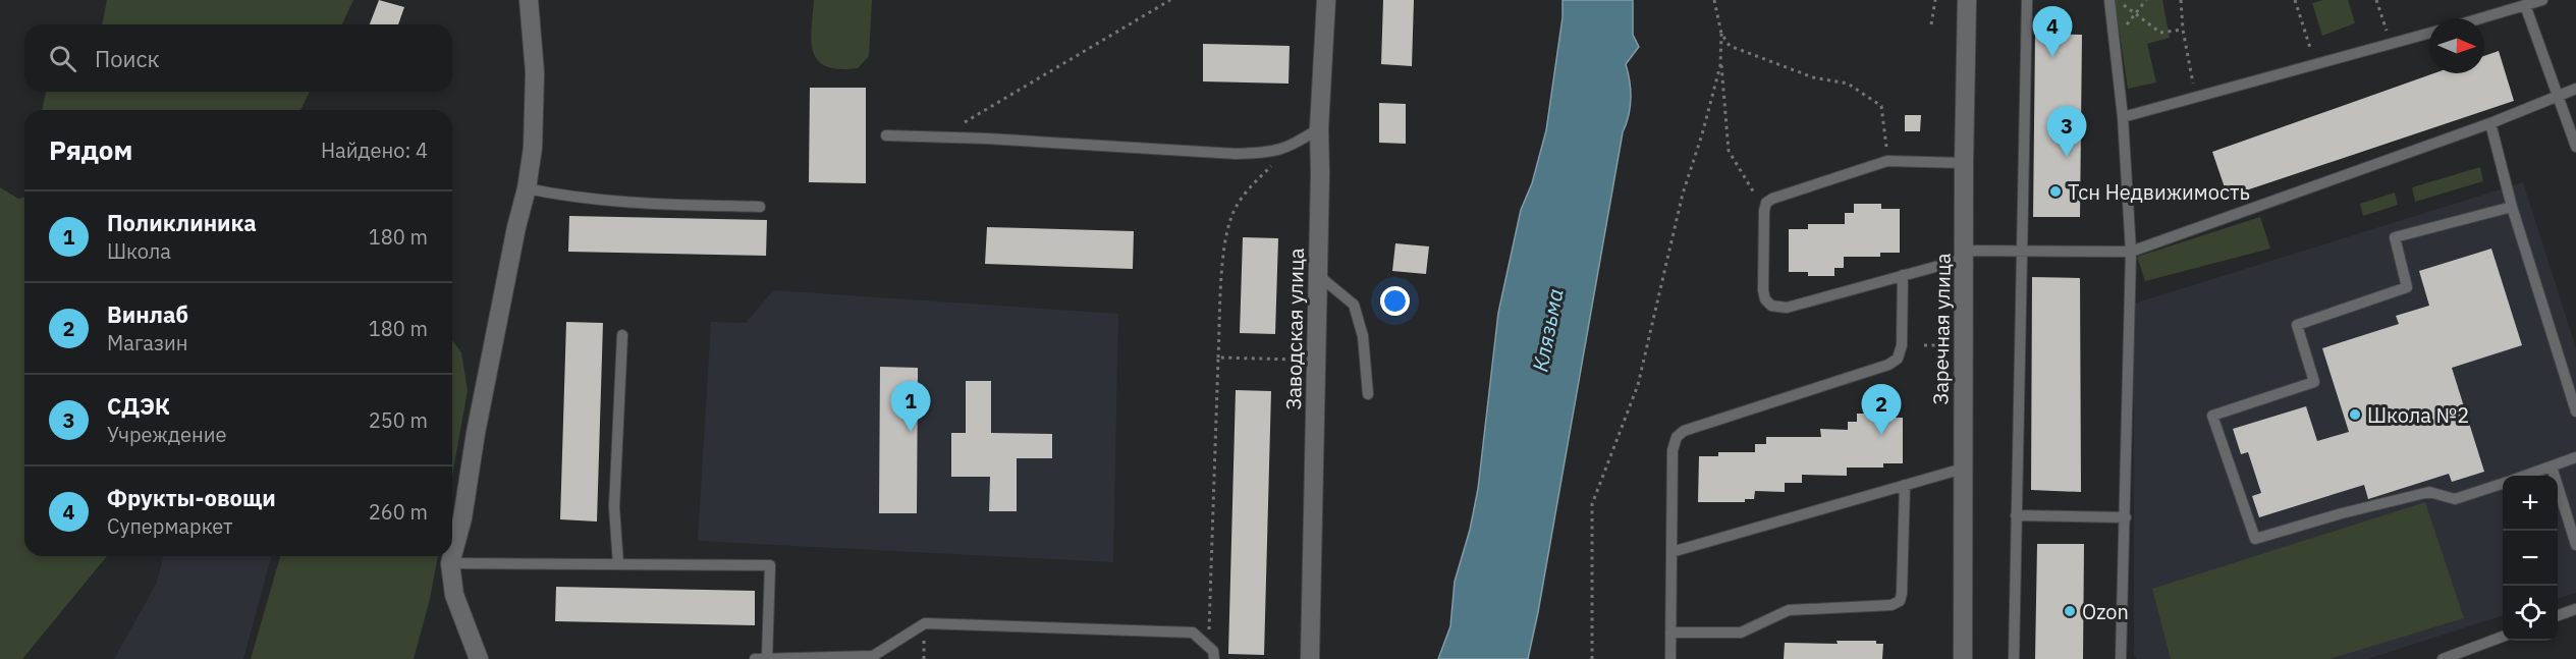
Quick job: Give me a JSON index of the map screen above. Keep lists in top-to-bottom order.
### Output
{
  "streets": {
    "street": ["Заводская улица", "Заречная улица"]
  },
  "water": ["Клязьма"],
  "places": ["Тсн Недвижимость", "Школа №2", "Ozon"],
  "north": "right",
  "page": {
    "pins": [
      "4",
      "3",
      "1",
      "2"
    ],
    "search": "Поиск",
    "heading": ["Рядом", "Найдено: 4"],
    "list": [
      {
        "mark": "1",
        "name": "Поликлиника",
        "note": "Школа",
        "value": "180 m"
      },
      {
        "mark": "2",
        "name": "Винлаб",
        "note": "Магазин",
        "value": "180 m"
      },
      {
        "mark": "3",
        "name": "СДЭК",
        "note": "Учреждение",
        "value": "250 m"
      },
      {
        "mark": "4",
        "name": "Фрукты-овощи",
        "note": "Супермаркет",
        "value": "260 m"
      }
    ],
    "map_buttons": ["+", "−"]
  }
}
